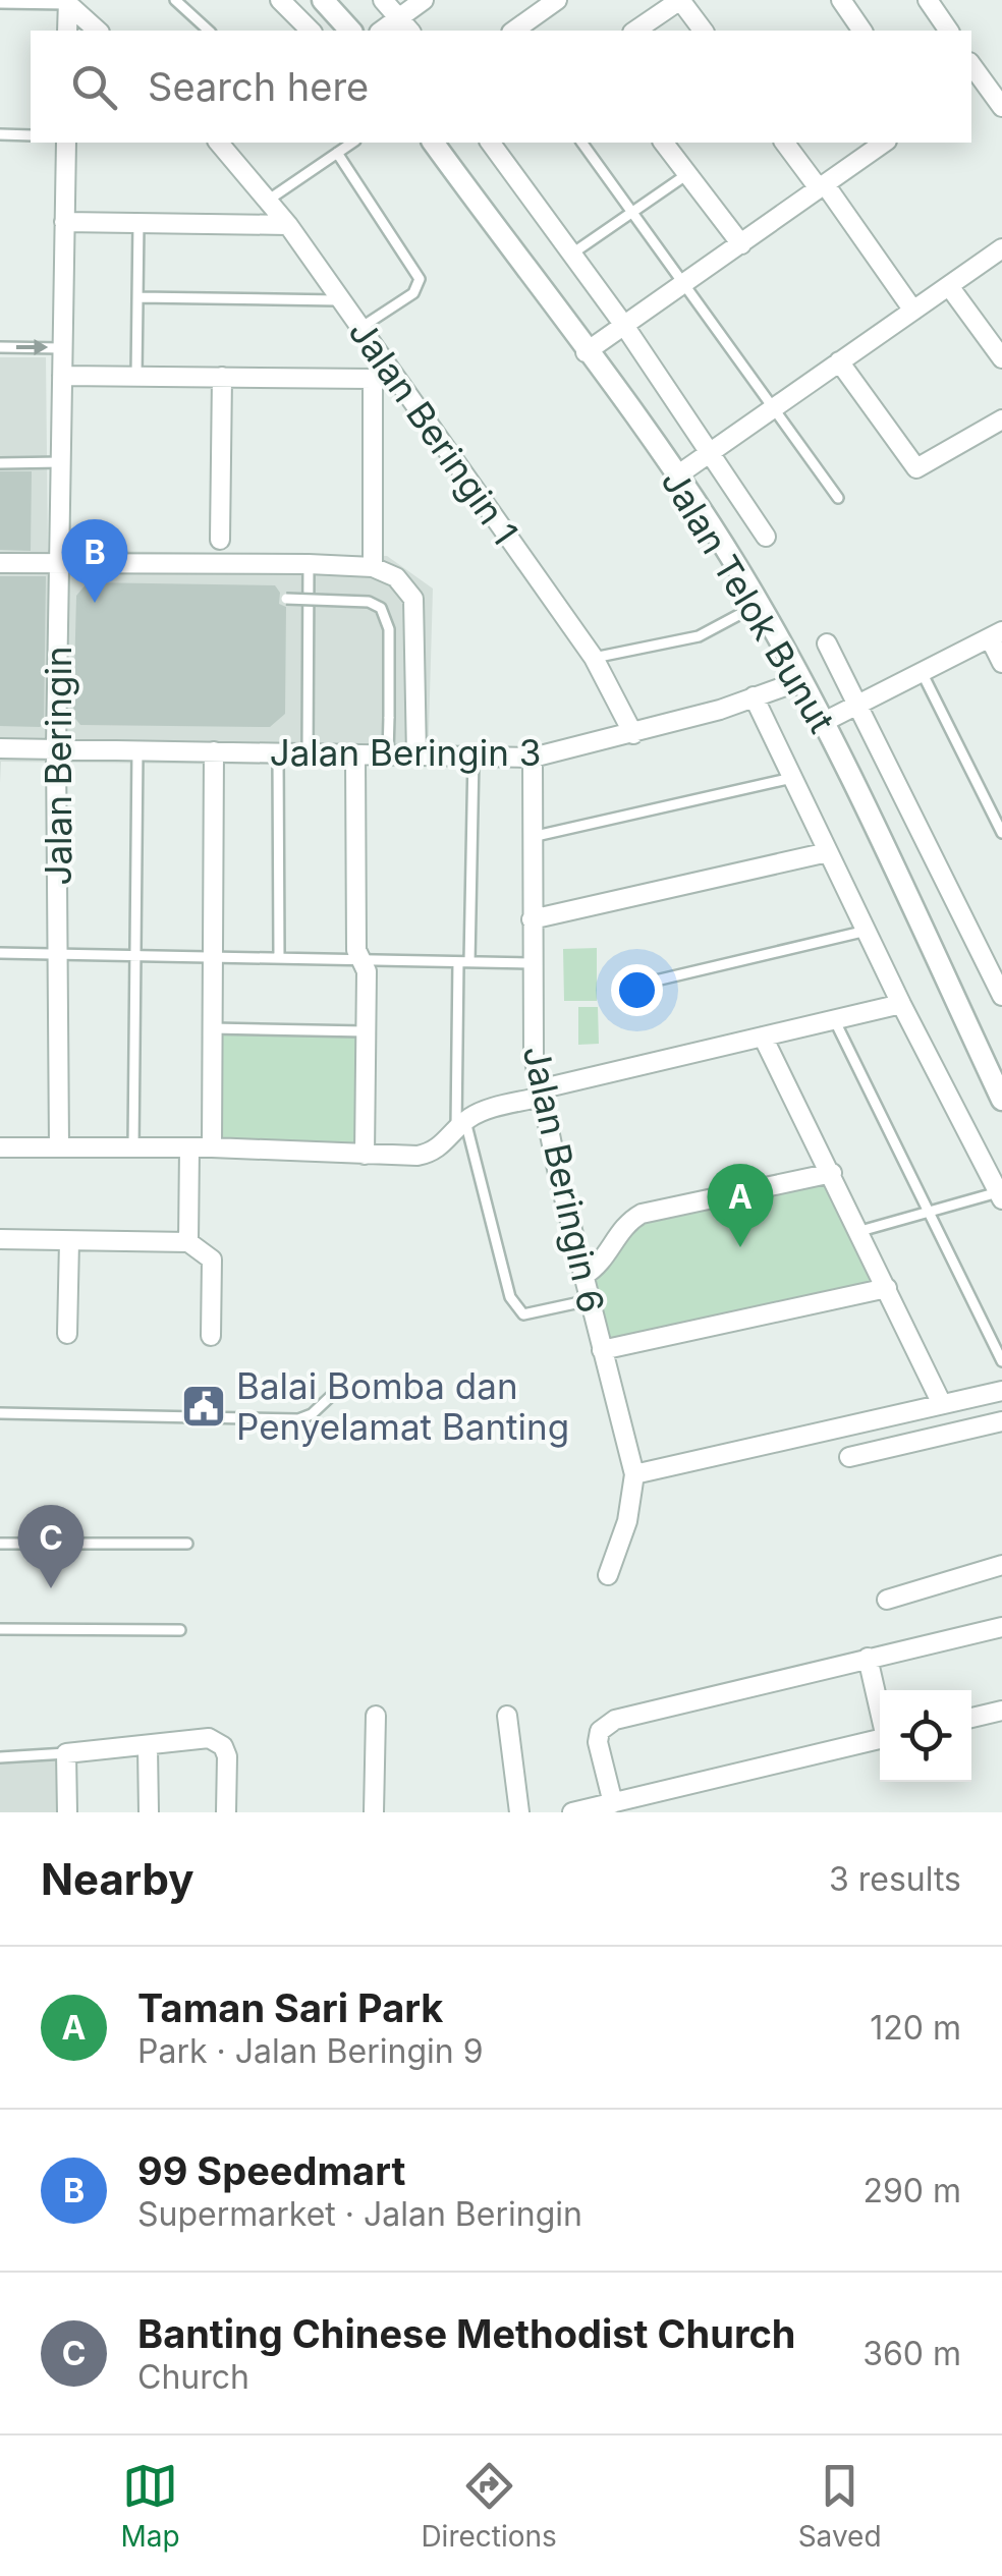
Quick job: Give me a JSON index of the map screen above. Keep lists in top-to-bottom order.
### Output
{
  "streets": {
    "street": [
      "Jalan Beringin 1",
      "Jalan Telok Bunut",
      "Jalan Beringin 3",
      "Jalan Beringin",
      "Jalan Beringin 6"
    ]
  },
  "crossings": [
    ["Jalan Beringin 1", "Jalan Beringin 3"],
    ["Jalan Telok Bunut", "Jalan Beringin 3"],
    ["Jalan Beringin 3", "Jalan Beringin"],
    ["Jalan Beringin 3", "Jalan Beringin 6"]
  ],
  "places": {
    "public building": ["Balai Bomba dan Penyelamat Banting"]
  },
  "page": {
    "search": "Search here",
    "pins": ["B", "A", "C"],
    "heading": ["Nearby", "3 results"],
    "list": [
      {
        "mark": "A",
        "name": "Taman Sari Park",
        "note": "Park · Jalan Beringin 9",
        "value": "120 m"
      },
      {
        "mark": "B",
        "name": "99 Speedmart",
        "note": "Supermarket · Jalan Beringin",
        "value": "290 m"
      },
      {
        "mark": "C",
        "name": "Banting Chinese Methodist Church",
        "note": "Church",
        "value": "360 m"
      }
    ],
    "nav": ["Map", "Directions", "Saved"]
  }
}
